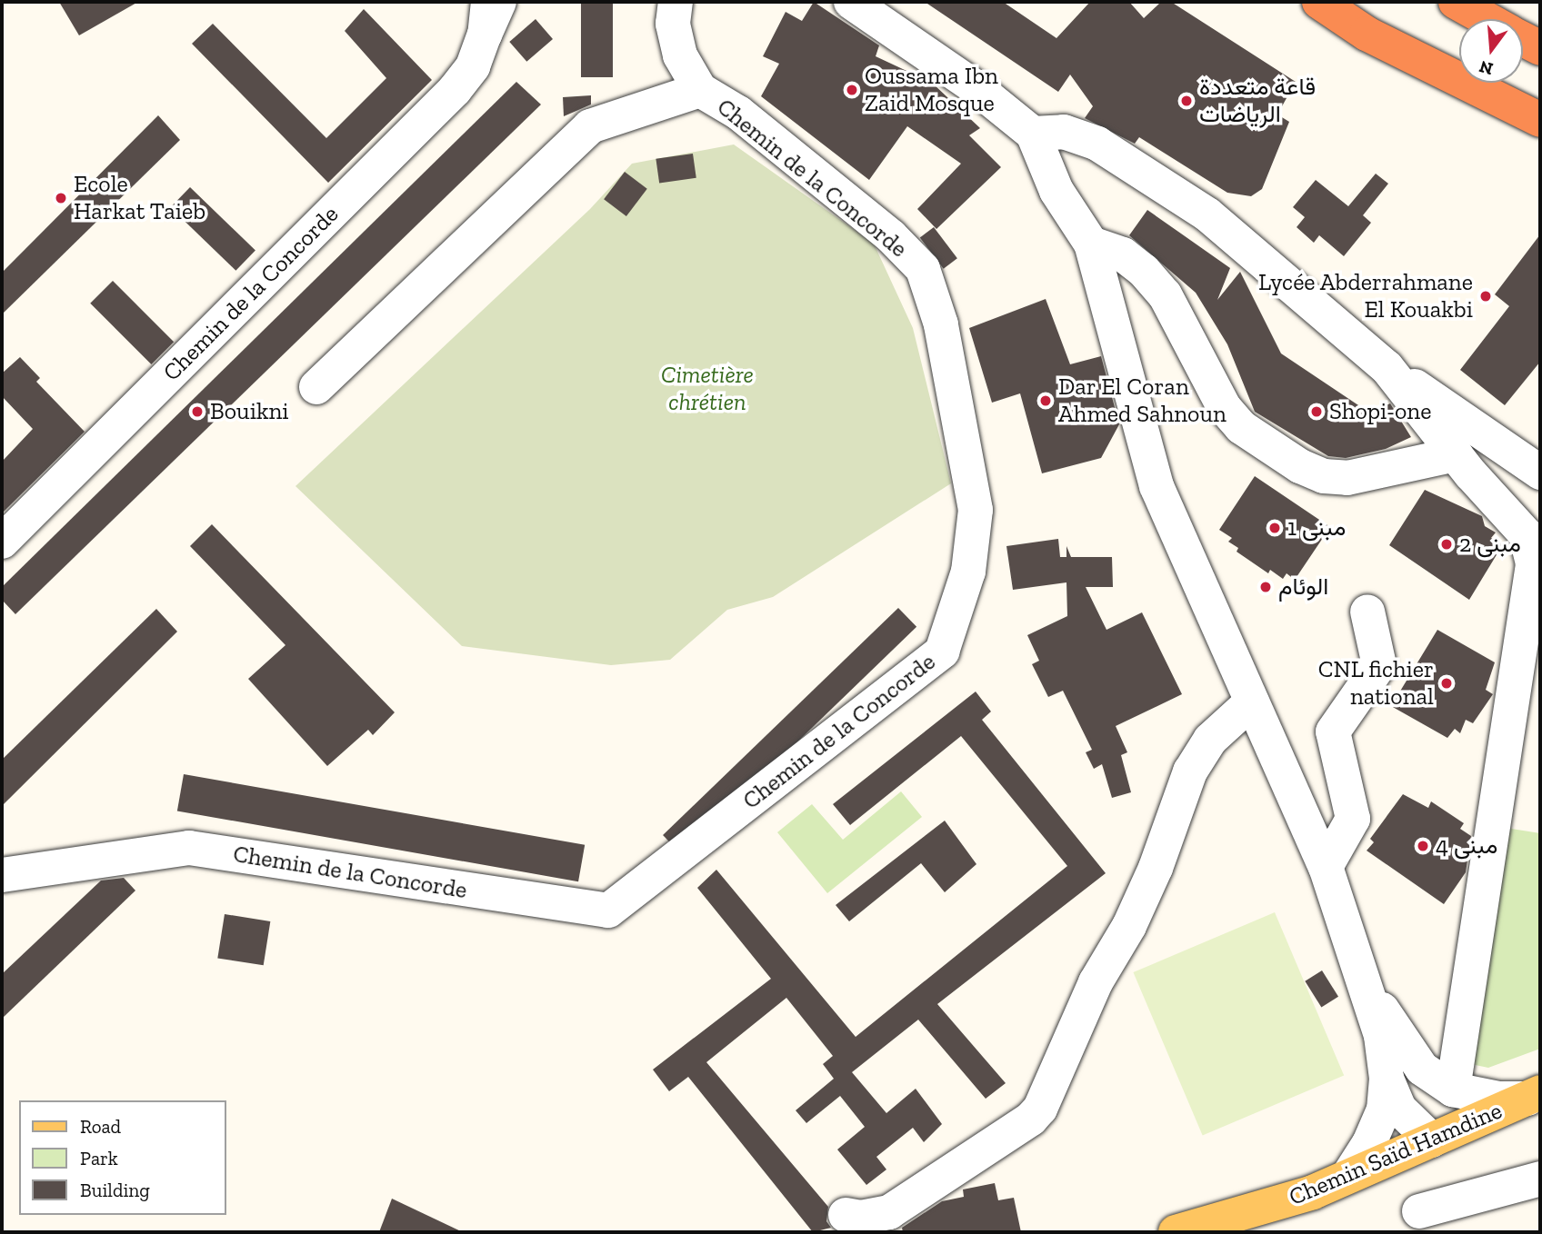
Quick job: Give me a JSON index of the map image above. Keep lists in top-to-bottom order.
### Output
{
  "streets": {
    "main road": ["Chemin Saïd Hamdine"],
    "street": ["Chemin de la Concorde"]
  },
  "parks": ["Cimetière chrétien"],
  "places": [
    "Oussama Ibn Zaid Mosque",
    "قاعة متعددة الرياضات",
    "Ecole Harkat Taieb",
    "Lycée Abderrahmane El Kouakbi",
    "Dar El Coran Ahmed Sahnoun",
    "Bouikni",
    "Shopi-one",
    "مبنى 1",
    "مبنى 2",
    "الوئام",
    "CNL fichier national",
    "مبنى 4"
  ],
  "legend": ["Road", "Park", "Building"],
  "north": "bottom"
}
